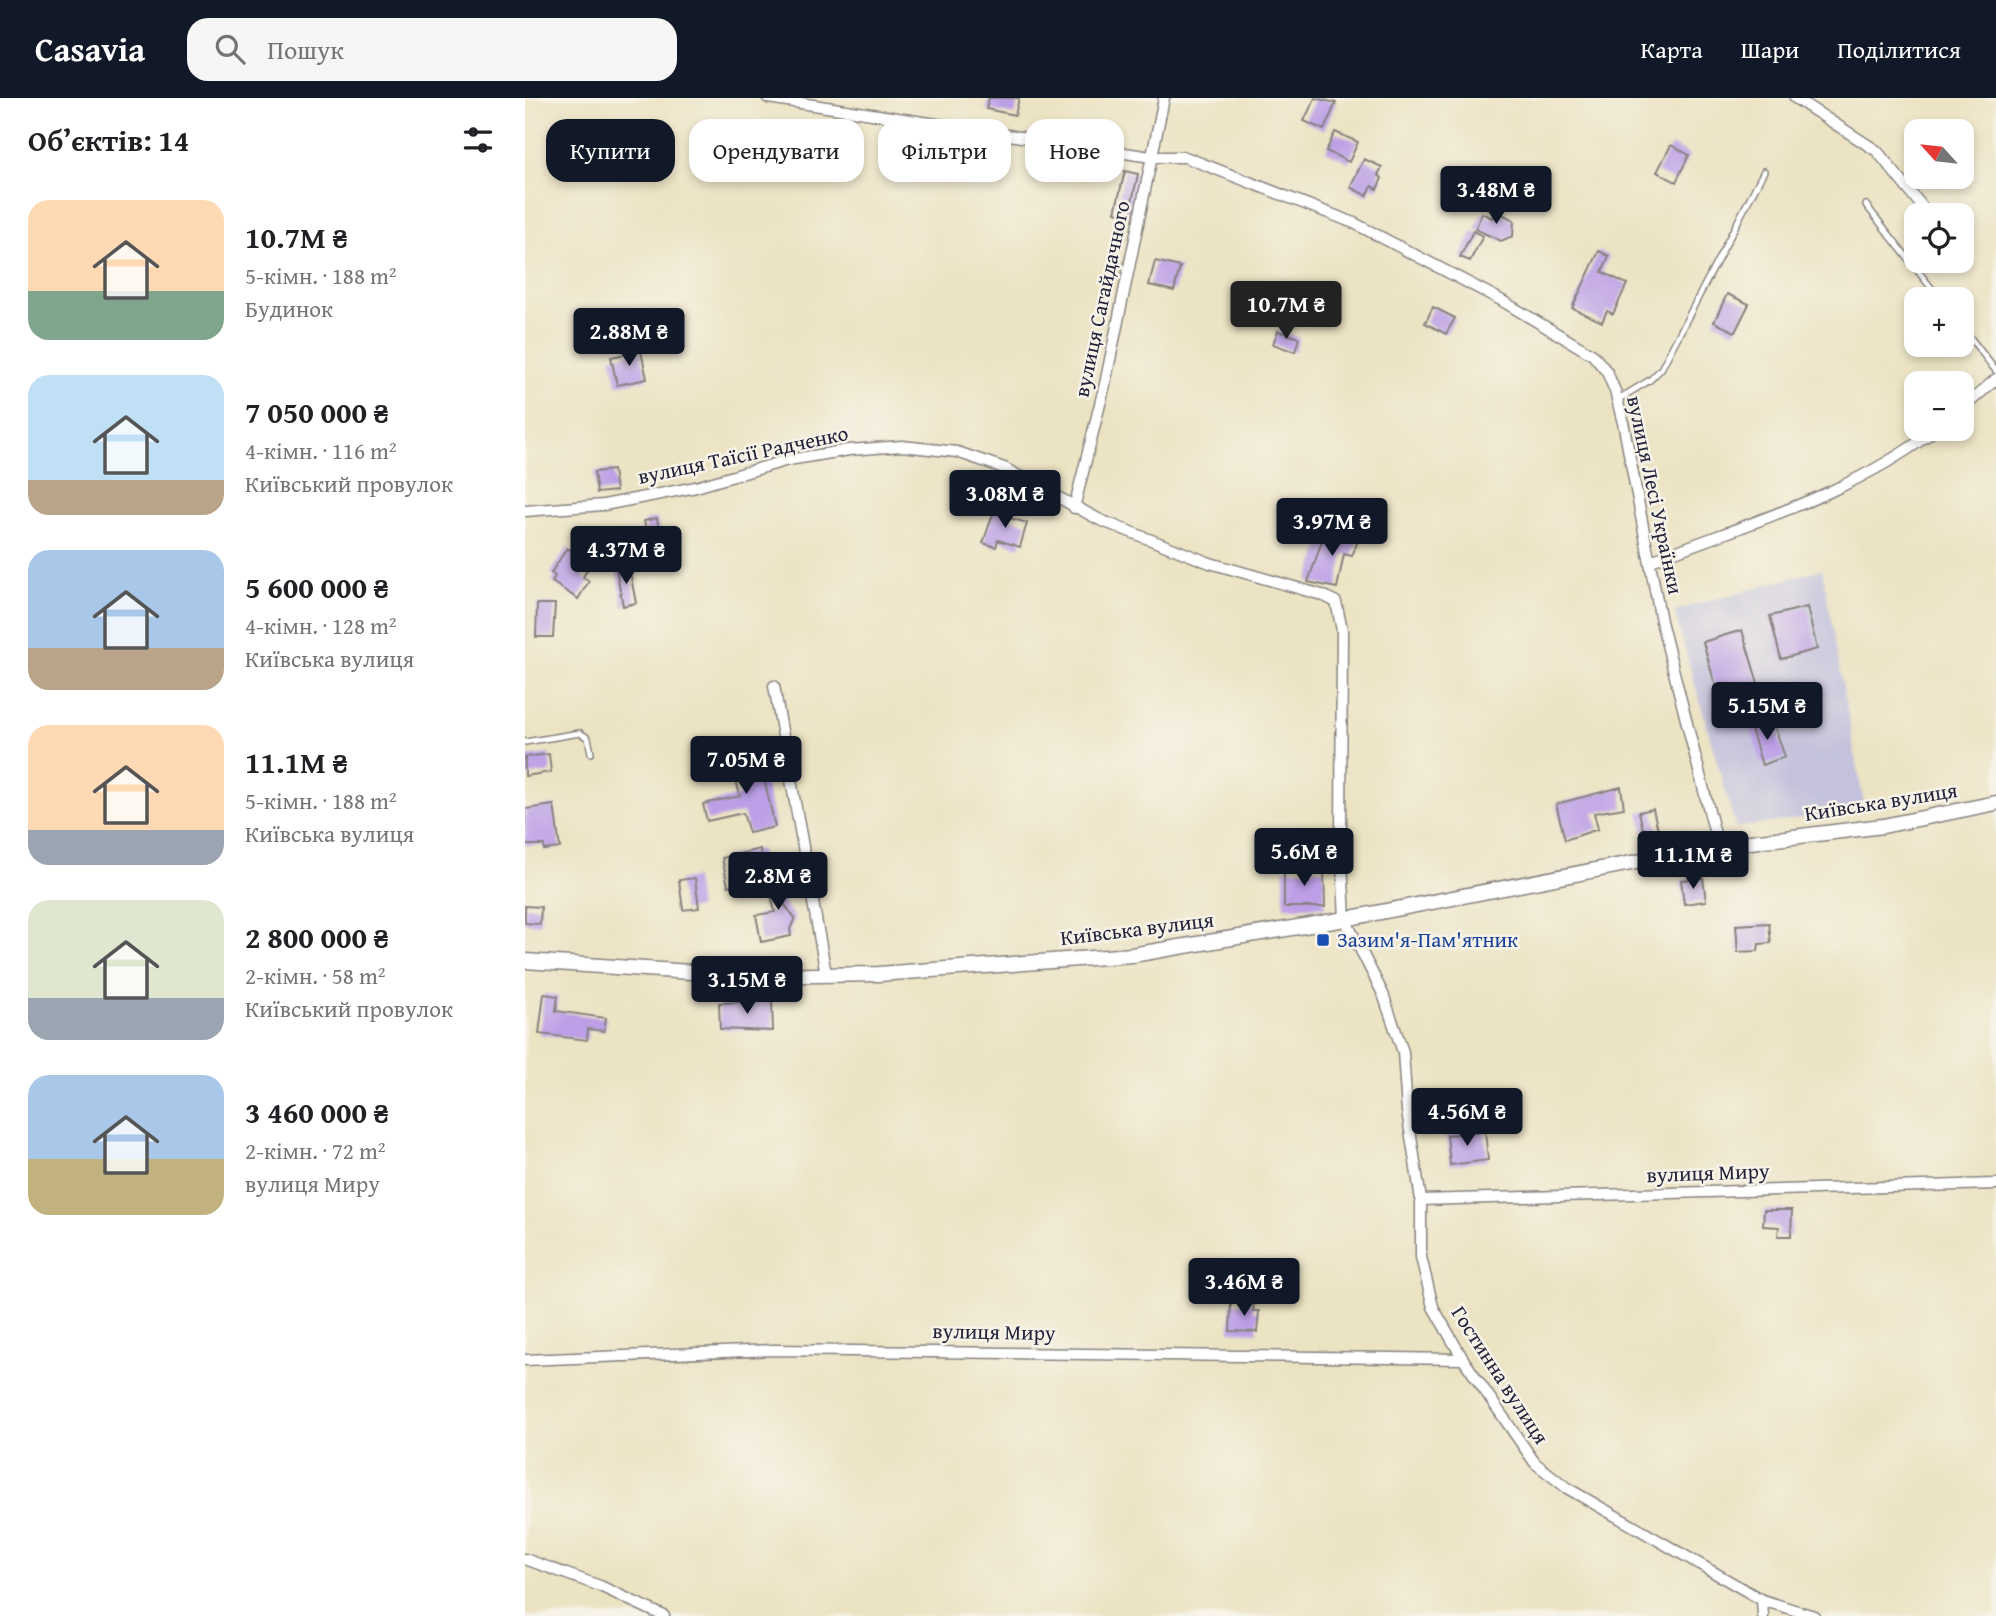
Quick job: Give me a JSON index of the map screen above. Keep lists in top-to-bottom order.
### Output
{
  "streets": {
    "street": [
      "вулиця Сагайдачного",
      "вулиця Таїсії Радченко",
      "вулиця Лесі Українки",
      "Київська вулиця",
      "вулиця Миру",
      "Гостинна вулиця"
    ]
  },
  "crossings": [
    ["вулиця Сагайдачного", "вулиця Таїсії Радченко"],
    ["вулиця Сагайдачного", "вулиця Лесі Українки"],
    ["вулиця Таїсії Радченко", "Київська вулиця"],
    ["вулиця Таїсії Радченко", "Гостинна вулиця"],
    ["вулиця Лесі Українки", "Київська вулиця"],
    ["Київська вулиця", "Гостинна вулиця"],
    ["вулиця Миру", "Гостинна вулиця"]
  ],
  "places": {
    "transit": ["Зазим'я-Пам'ятник"]
  },
  "north": "top left",
  "page": {
    "header": "Casavia",
    "search": "Пошук",
    "nav": ["Карта", "Шари", "Поділитися"],
    "heading": "Об’єктів: 14",
    "map_buttons": ["+", "−"],
    "chip": [
      "Купити",
      "Орендувати",
      "Фільтри",
      "Нове"
    ],
    "price": [
      "3.48M ₴",
      "10.7M ₴",
      "2.88M ₴",
      "3.08M ₴",
      "3.97M ₴",
      "4.37M ₴",
      "5.15M ₴",
      "7.05M ₴",
      "5.6M ₴",
      "11.1M ₴",
      "2.8M ₴",
      "3.15M ₴",
      "4.56M ₴",
      "3.46M ₴"
    ],
    "list": [
      {
        "name": "10.7M ₴",
        "note": "5-кімн. · 188 m² · Будинок"
      },
      {
        "name": "7 050 000 ₴",
        "note": "4-кімн. · 116 m² · Київський провулок"
      },
      {
        "name": "5 600 000 ₴",
        "note": "4-кімн. · 128 m² · Київська вулиця"
      },
      {
        "name": "11.1M ₴",
        "note": "5-кімн. · 188 m² · Київська вулиця"
      },
      {
        "name": "2 800 000 ₴",
        "note": "2-кімн. · 58 m² · Київський провулок"
      },
      {
        "name": "3 460 000 ₴",
        "note": "2-кімн. · 72 m² · вулиця Миру"
      }
    ]
  }
}
